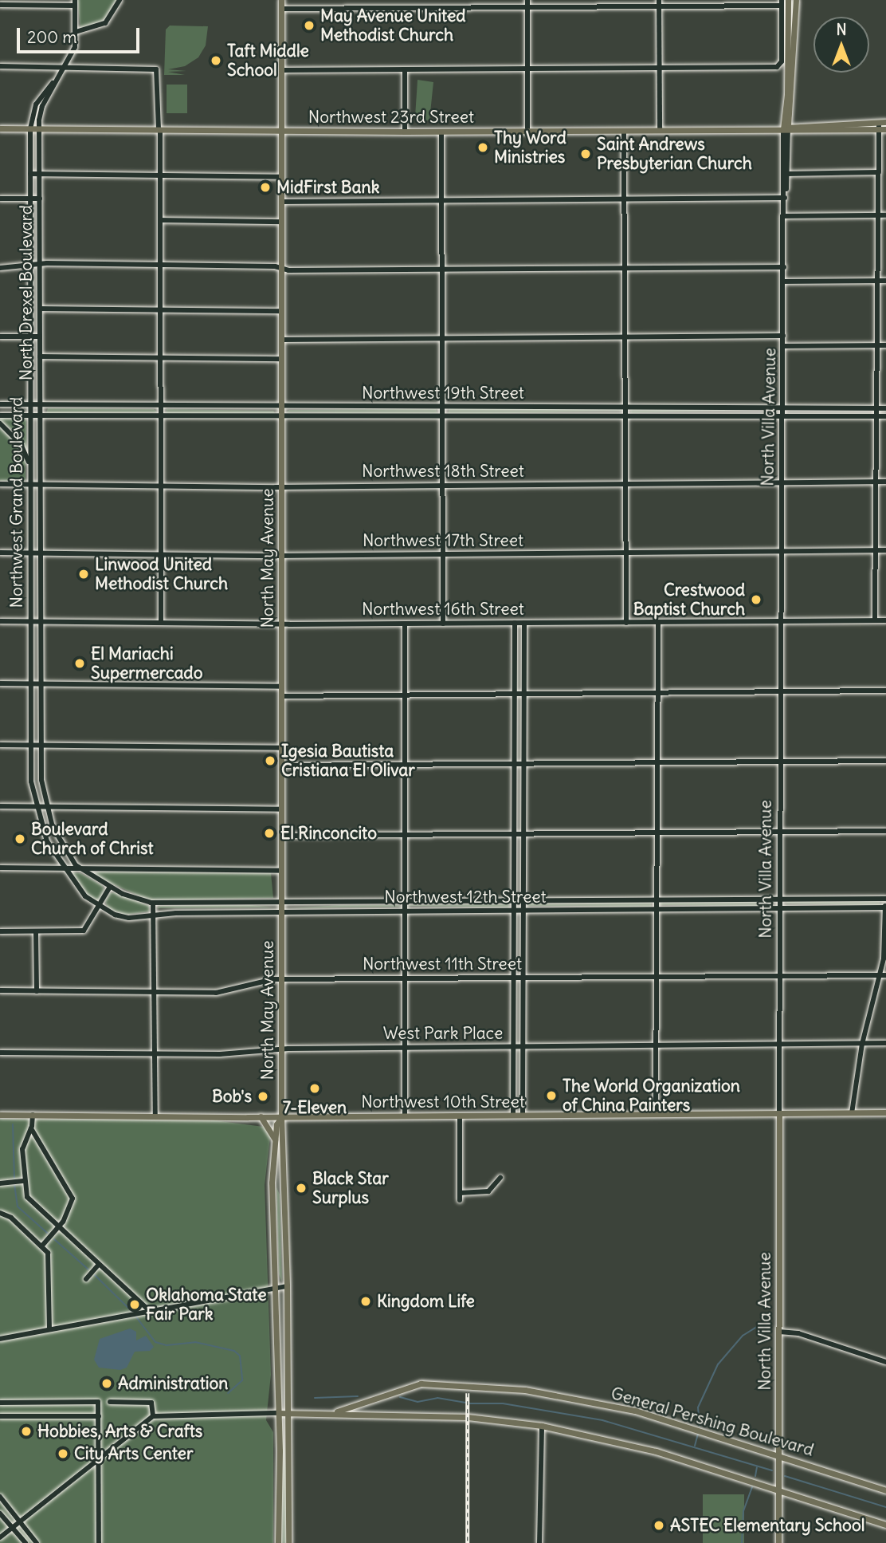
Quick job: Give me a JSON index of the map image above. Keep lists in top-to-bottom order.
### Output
{
  "streets": {
    "main road": [
      "Northwest 23rd Street",
      "North Villa Avenue",
      "North May Avenue",
      "Northwest 10th Street",
      "General Pershing Boulevard"
    ],
    "street": [
      "North Drexel Boulevard",
      "Northwest 19th Street",
      "Northwest 18th Street",
      "Northwest Grand Boulevard",
      "Northwest 17th Street",
      "Northwest 16th Street",
      "Northwest 12th Street",
      "Northwest 11th Street",
      "West Park Place"
    ]
  },
  "crossings": [
    ["Northwest 23rd Street", "North Drexel Boulevard"],
    ["Northwest 23rd Street", "North Villa Avenue"],
    ["Northwest 23rd Street", "Northwest Grand Boulevard"],
    ["Northwest 23rd Street", "North May Avenue"],
    ["North Drexel Boulevard", "Northwest 19th Street"],
    ["North Drexel Boulevard", "Northwest 18th Street"],
    ["North Drexel Boulevard", "Northwest Grand Boulevard"],
    ["North Drexel Boulevard", "Northwest 17th Street"],
    ["North Drexel Boulevard", "Northwest 16th Street"],
    ["North Drexel Boulevard", "Northwest 12th Street"],
    ["Northwest 19th Street", "North Villa Avenue"],
    ["Northwest 19th Street", "Northwest Grand Boulevard"],
    ["Northwest 19th Street", "North May Avenue"],
    ["North Villa Avenue", "Northwest 18th Street"],
    ["North Villa Avenue", "Northwest 17th Street"],
    ["North Villa Avenue", "Northwest 16th Street"],
    ["North Villa Avenue", "Northwest 12th Street"],
    ["North Villa Avenue", "Northwest 11th Street"],
    ["North Villa Avenue", "West Park Place"],
    ["North Villa Avenue", "Northwest 10th Street"],
    ["North Villa Avenue", "General Pershing Boulevard"],
    ["Northwest 18th Street", "Northwest Grand Boulevard"],
    ["Northwest 18th Street", "North May Avenue"],
    ["Northwest Grand Boulevard", "Northwest 17th Street"],
    ["Northwest Grand Boulevard", "Northwest 16th Street"],
    ["Northwest Grand Boulevard", "Northwest 12th Street"],
    ["Northwest 17th Street", "North May Avenue"],
    ["North May Avenue", "Northwest 16th Street"],
    ["North May Avenue", "Northwest 12th Street"],
    ["North May Avenue", "Northwest 11th Street"],
    ["North May Avenue", "West Park Place"],
    ["North May Avenue", "Northwest 10th Street"],
    ["North May Avenue", "General Pershing Boulevard"]
  ],
  "places": [
    "May Avenue United Methodist Church",
    "Taft Middle School",
    "Thy Word Ministries",
    "Saint Andrews Presbyterian Church",
    "MidFirst Bank",
    "Linwood United Methodist Church",
    "Crestwood Baptist Church",
    "El Mariachi Supermercado",
    "Igesia Bautista Cristiana El Olivar",
    "El Rinconcito",
    "Boulevard Church of Christ",
    "7-Eleven",
    "The World Organization of China Painters",
    "Bob's",
    "Black Star Surplus",
    "Kingdom Life",
    "Oklahoma State Fair Park",
    "Administration",
    "Hobbies, Arts & Crafts",
    "City Arts Center",
    "ASTEC Elementary School"
  ],
  "scale_bar": "200 m",
  "north": "top"
}
